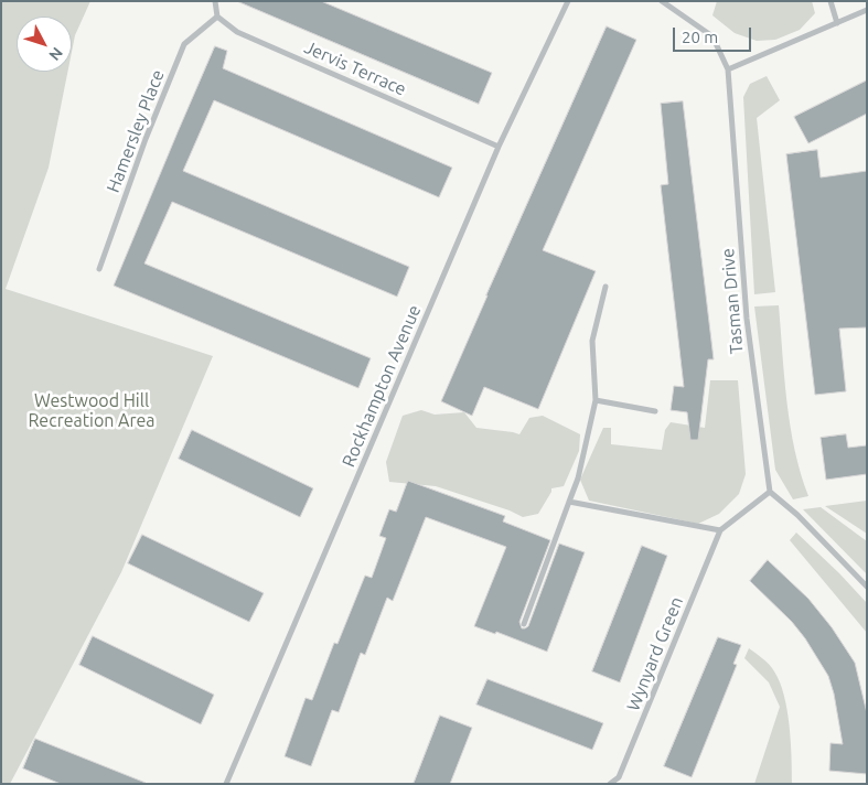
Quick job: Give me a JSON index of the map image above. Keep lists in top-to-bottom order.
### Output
{
  "streets": {
    "street": [
      "Jervis Terrace",
      "Hamersley Place",
      "Tasman Drive",
      "Rockhampton Avenue",
      "Wynyard Green"
    ]
  },
  "crossings": [
    ["Jervis Terrace", "Hamersley Place"],
    ["Jervis Terrace", "Rockhampton Avenue"],
    ["Tasman Drive", "Wynyard Green"]
  ],
  "parks": ["Westwood Hill Recreation Area"],
  "scale_bar": "20 m",
  "north": "bottom right"
}
